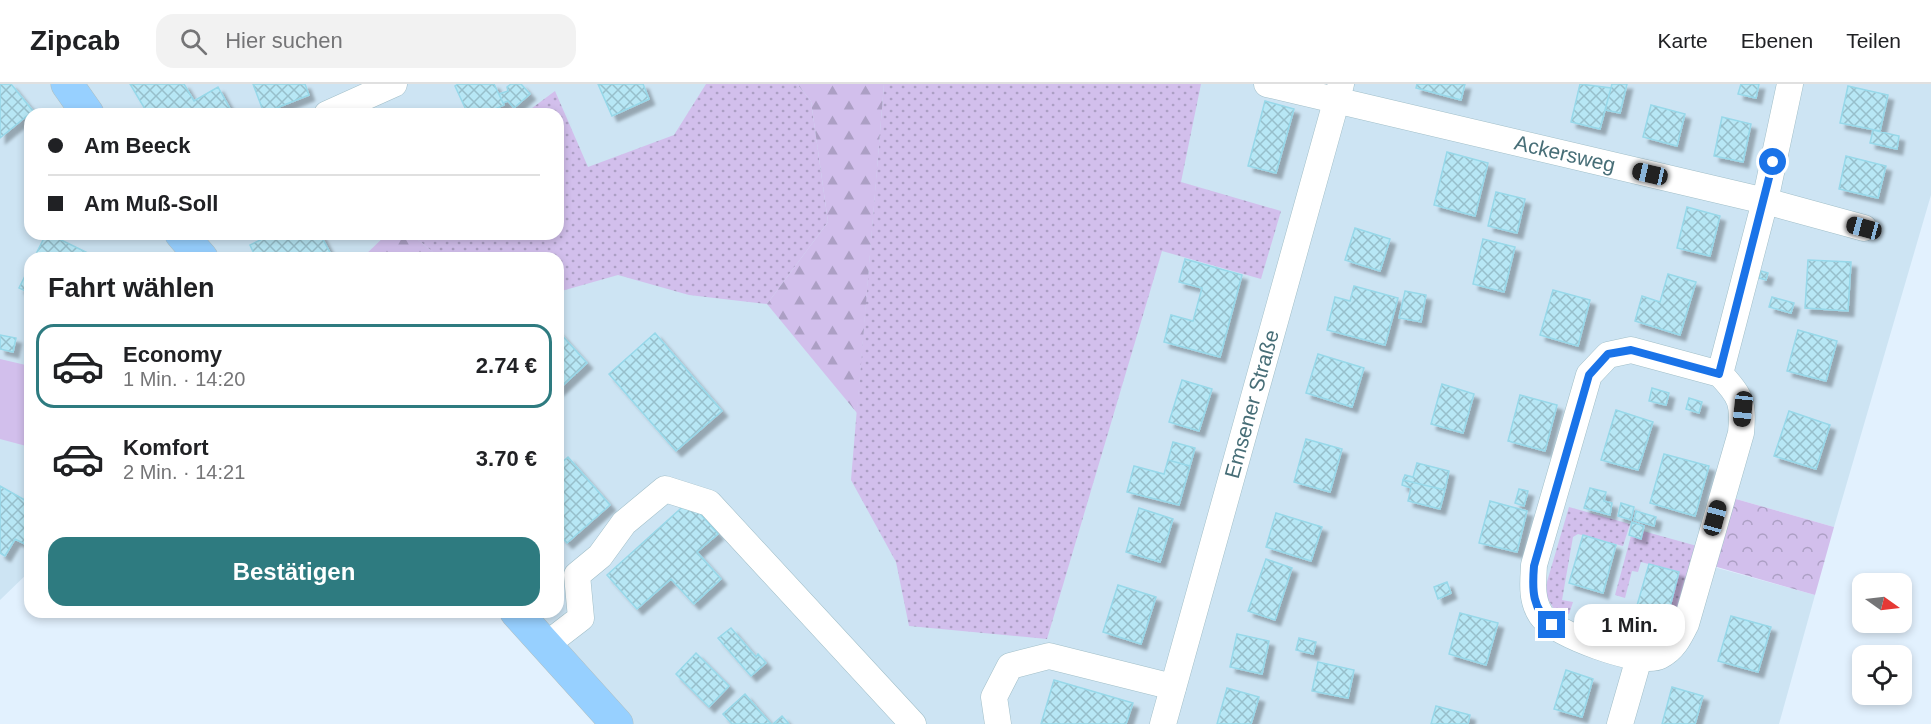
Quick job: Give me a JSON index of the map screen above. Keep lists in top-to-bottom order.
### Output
{
  "streets": {
    "street": ["Ackersweg", "Emsener Straße"]
  },
  "crossings": [
    ["Ackersweg", "Emsener Straße"]
  ],
  "north": "right",
  "page": {
    "header": "Zipcab",
    "search": "Hier suchen",
    "nav": ["Karte", "Ebenen", "Teilen"],
    "banner": ["Am Beeck", "Am Muß-Soll"],
    "heading": "Fahrt wählen",
    "list": [
      {
        "name": "Economy",
        "note": "1 Min. · 14:20",
        "value": "2.74 €"
      },
      {
        "name": "Komfort",
        "note": "2 Min. · 14:21",
        "value": "3.70 €"
      }
    ],
    "buttons": "Bestätigen",
    "bubble": "1 Min."
  }
}
